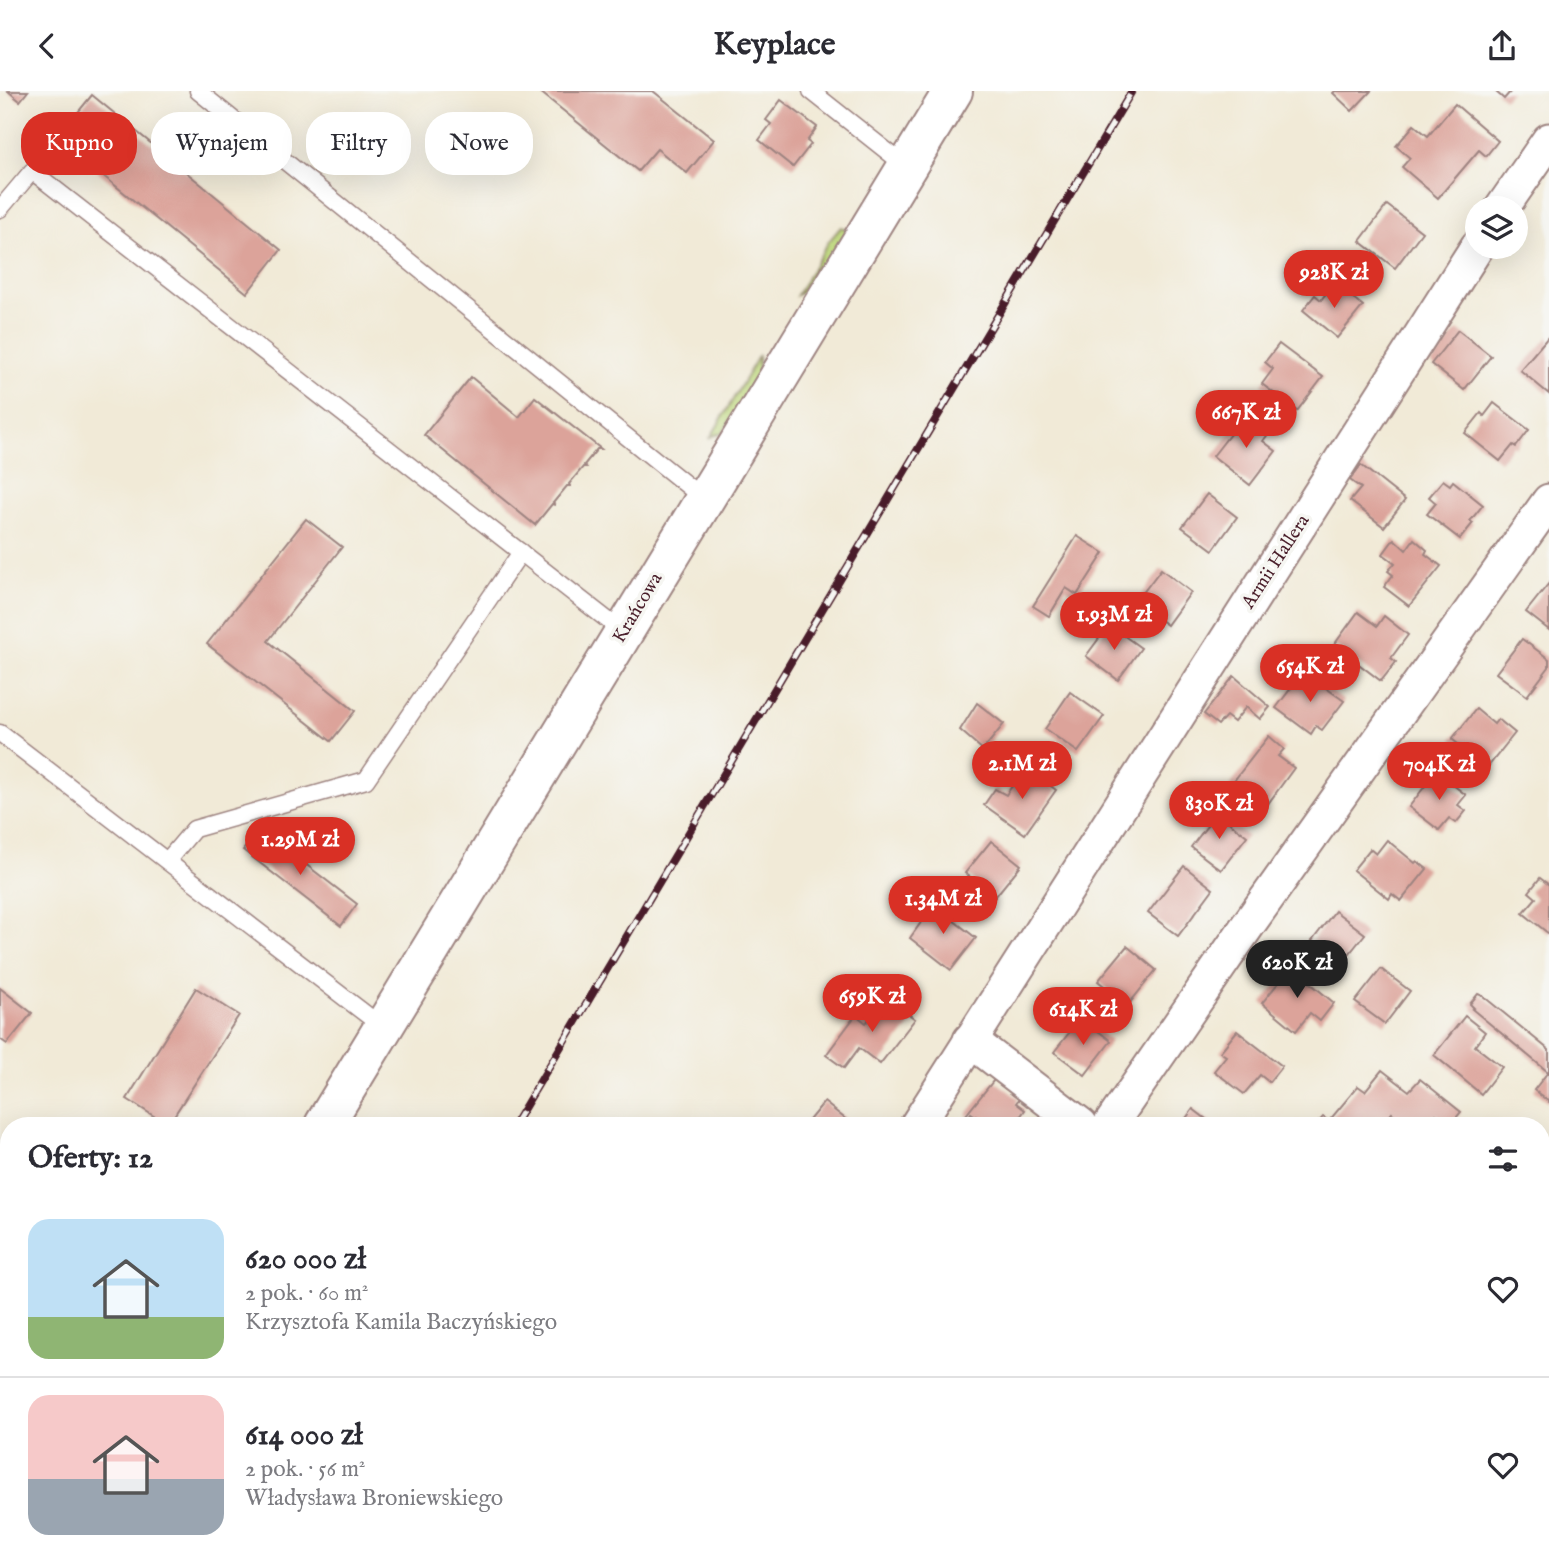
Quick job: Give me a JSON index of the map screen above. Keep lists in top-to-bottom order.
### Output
{
  "streets": {
    "street": ["Armii Hallera", "Krańcowa"]
  },
  "page": {
    "header": "Keyplace",
    "chip": [
      "Kupno",
      "Wynajem",
      "Filtry",
      "Nowe"
    ],
    "price": [
      "928K zł",
      "667K zł",
      "1.93M zł",
      "654K zł",
      "2.1M zł",
      "704K zł",
      "830K zł",
      "1.29M zł",
      "1.34M zł",
      "620K zł",
      "659K zł",
      "614K zł"
    ],
    "heading": "Oferty: 12",
    "list": [
      {
        "name": "620 000 zł",
        "note": "2 pok. · 60 m² · Krzysztofa Kamila Baczyńskiego"
      },
      {
        "name": "614 000 zł",
        "note": "2 pok. · 56 m² · Władysława Broniewskiego"
      }
    ]
  }
}
